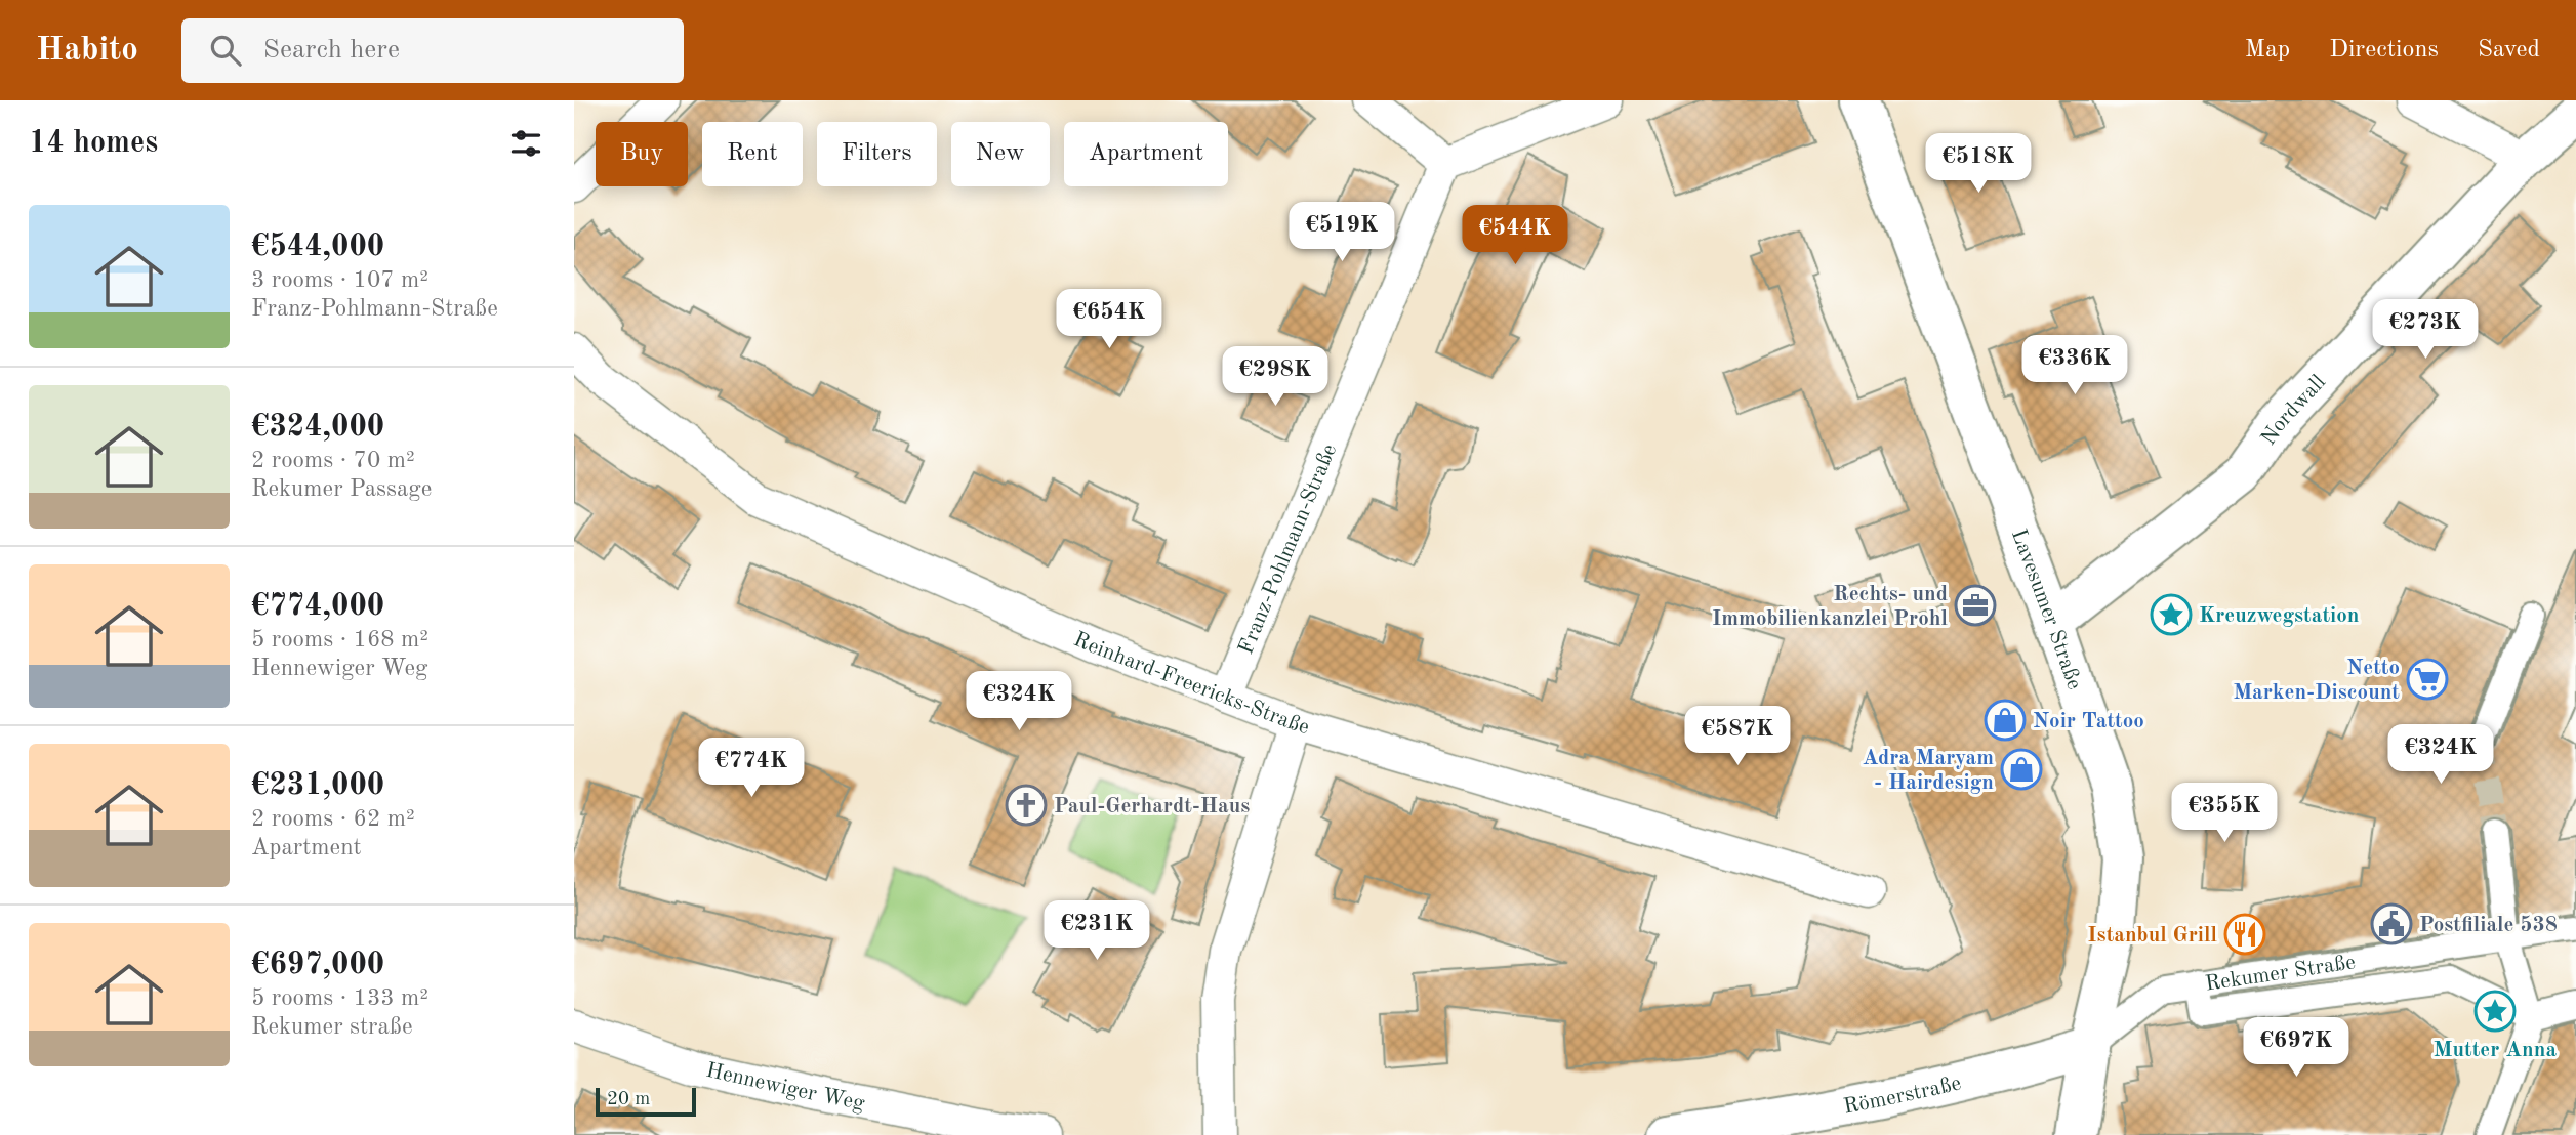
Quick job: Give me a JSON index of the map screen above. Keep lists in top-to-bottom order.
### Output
{
  "streets": {
    "street": [
      "Nordwall",
      "Franz-Pohlmann-Straße",
      "Lavesumer Straße",
      "Reinhard-Freericks-Straße",
      "Rekumer Straße",
      "Hennewiger Weg",
      "Römerstraße"
    ]
  },
  "crossings": [
    ["Nordwall", "Lavesumer Straße"],
    ["Franz-Pohlmann-Straße", "Reinhard-Freericks-Straße"],
    ["Lavesumer Straße", "Rekumer Straße"],
    ["Lavesumer Straße", "Römerstraße"],
    ["Rekumer Straße", "Römerstraße"]
  ],
  "places": {
    "office": ["Rechts- und Immobilienkanzlei Prohl"],
    "place": ["Kreuzwegstation", "Mutter Anna"],
    "supermarket": ["Netto Marken-Discount"],
    "shop": ["Noir Tattoo", "Adra Maryam - Hairdesign"],
    "church": ["Paul-Gerhardt-Haus"],
    "public building": ["Postfiliale 538"],
    "restaurant": ["Istanbul Grill"]
  },
  "scale_bar": "20 m",
  "page": {
    "header": "Habito",
    "search": "Search here",
    "nav": ["Map", "Directions", "Saved"],
    "heading": "14 homes",
    "chip": [
      "Buy",
      "Rent",
      "Filters",
      "New",
      "Apartment"
    ],
    "price": [
      "€518K",
      "€519K",
      "€544K",
      "€654K",
      "€273K",
      "€336K",
      "€298K",
      "€324K",
      "€587K",
      "€324K",
      "€774K",
      "€355K",
      "€231K",
      "€697K"
    ],
    "list": [
      {
        "name": "€544,000",
        "note": "3 rooms · 107 m² · Franz-Pohlmann-Straße"
      },
      {
        "name": "€324,000",
        "note": "2 rooms · 70 m² · Rekumer Passage"
      },
      {
        "name": "€774,000",
        "note": "5 rooms · 168 m² · Hennewiger Weg"
      },
      {
        "name": "€231,000",
        "note": "2 rooms · 62 m² · Apartment"
      },
      {
        "name": "€697,000",
        "note": "5 rooms · 133 m² · Rekumer straße"
      }
    ],
    "scale": "20 m"
  }
}
